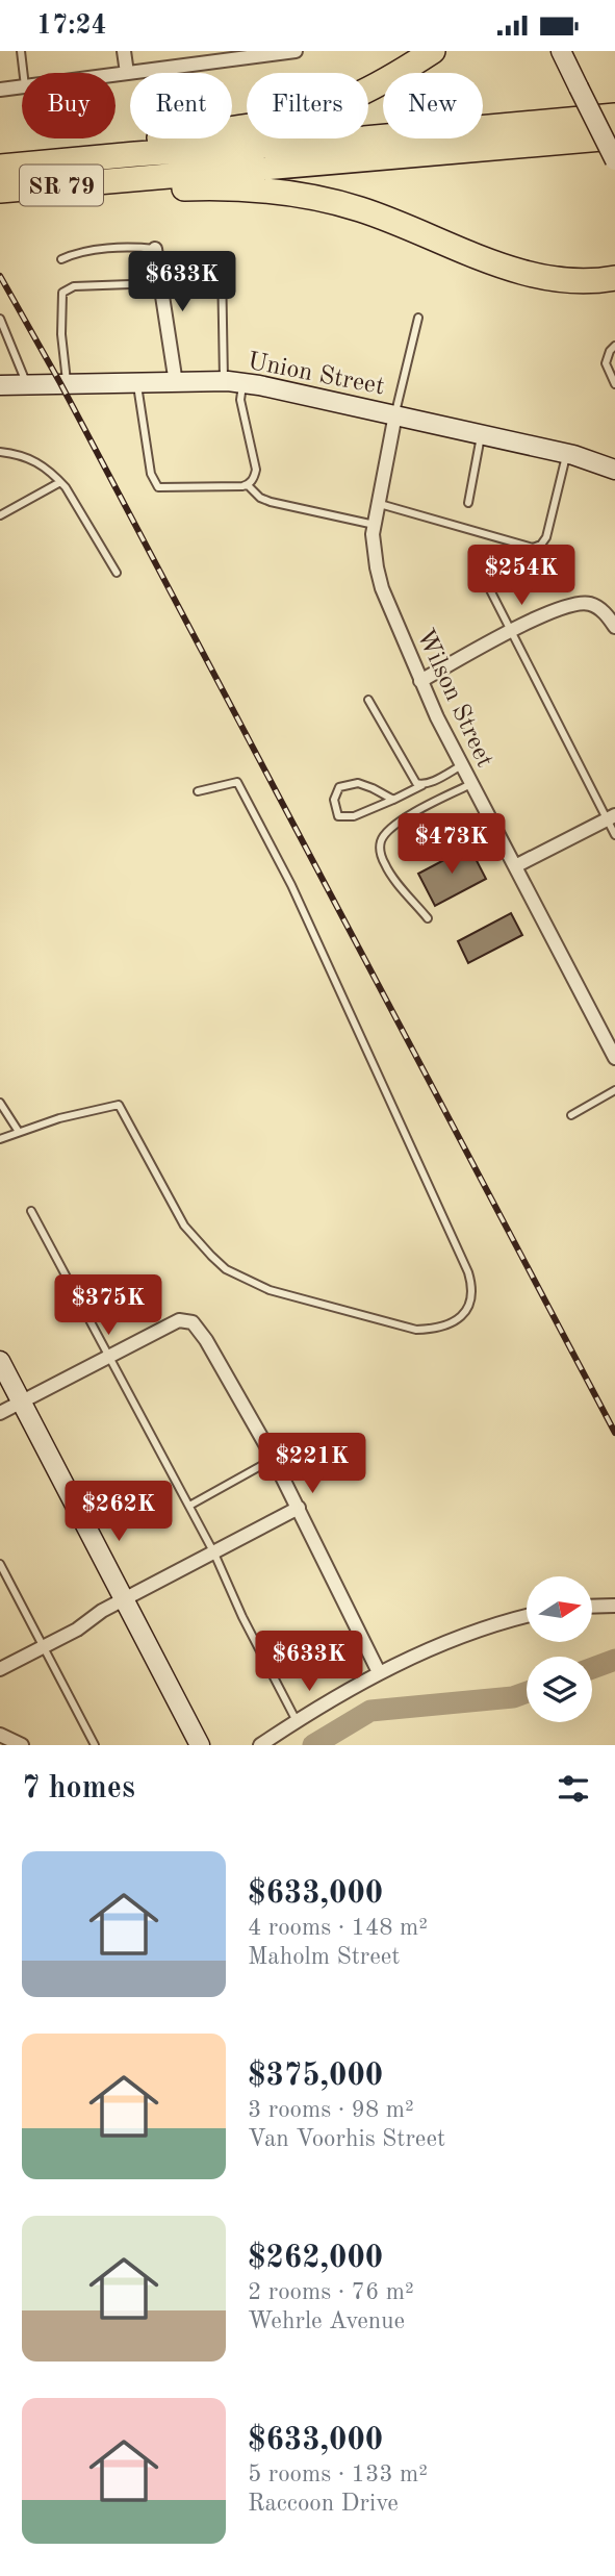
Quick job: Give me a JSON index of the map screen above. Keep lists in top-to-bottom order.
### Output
{
  "streets": {
    "highway": ["SR 79"],
    "street": ["Union Street", "Wilson Street"]
  },
  "crossings": [
    ["Union Street", "Wilson Street"]
  ],
  "north": "right",
  "page": {
    "status": "17:24",
    "chip": [
      "Buy",
      "Rent",
      "Filters",
      "New"
    ],
    "price": [
      "$633K",
      "$254K",
      "$473K",
      "$375K",
      "$221K",
      "$262K",
      "$633K"
    ],
    "heading": "7 homes",
    "list": [
      {
        "name": "$633,000",
        "note": "4 rooms · 148 m² · Maholm Street"
      },
      {
        "name": "$375,000",
        "note": "3 rooms · 98 m² · Van Voorhis Street"
      },
      {
        "name": "$262,000",
        "note": "2 rooms · 76 m² · Wehrle Avenue"
      },
      {
        "name": "$633,000",
        "note": "5 rooms · 133 m² · Raccoon Drive"
      }
    ]
  }
}
